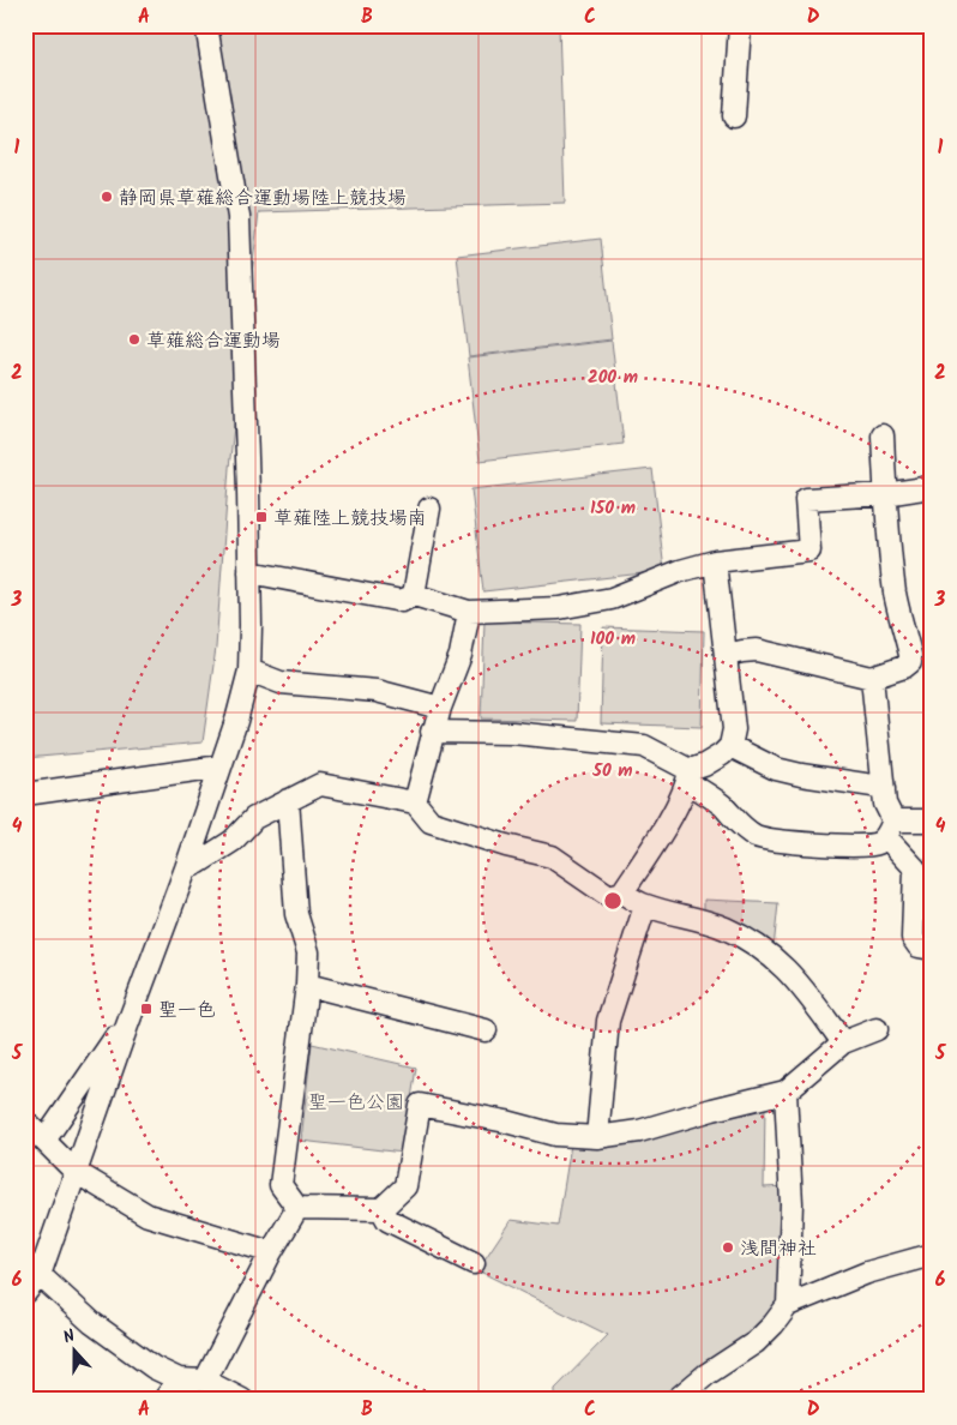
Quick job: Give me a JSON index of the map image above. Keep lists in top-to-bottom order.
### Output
{
  "parks": ["聖一色公園"],
  "places": {
    "other": ["静岡県草薙総合運動場陸上競技場", "草薙総合運動場", "浅間神社"],
    "transit": ["草薙陸上競技場南", "聖一色"]
  },
  "north": "top",
  "grid": {
    "columns": [
      "A",
      "B",
      "C",
      "D"
    ],
    "rows": [
      "1",
      "2",
      "3",
      "4",
      "5",
      "6"
    ]
  },
  "rings": [
    "200 m",
    "150 m",
    "100 m",
    "50 m"
  ]
}
